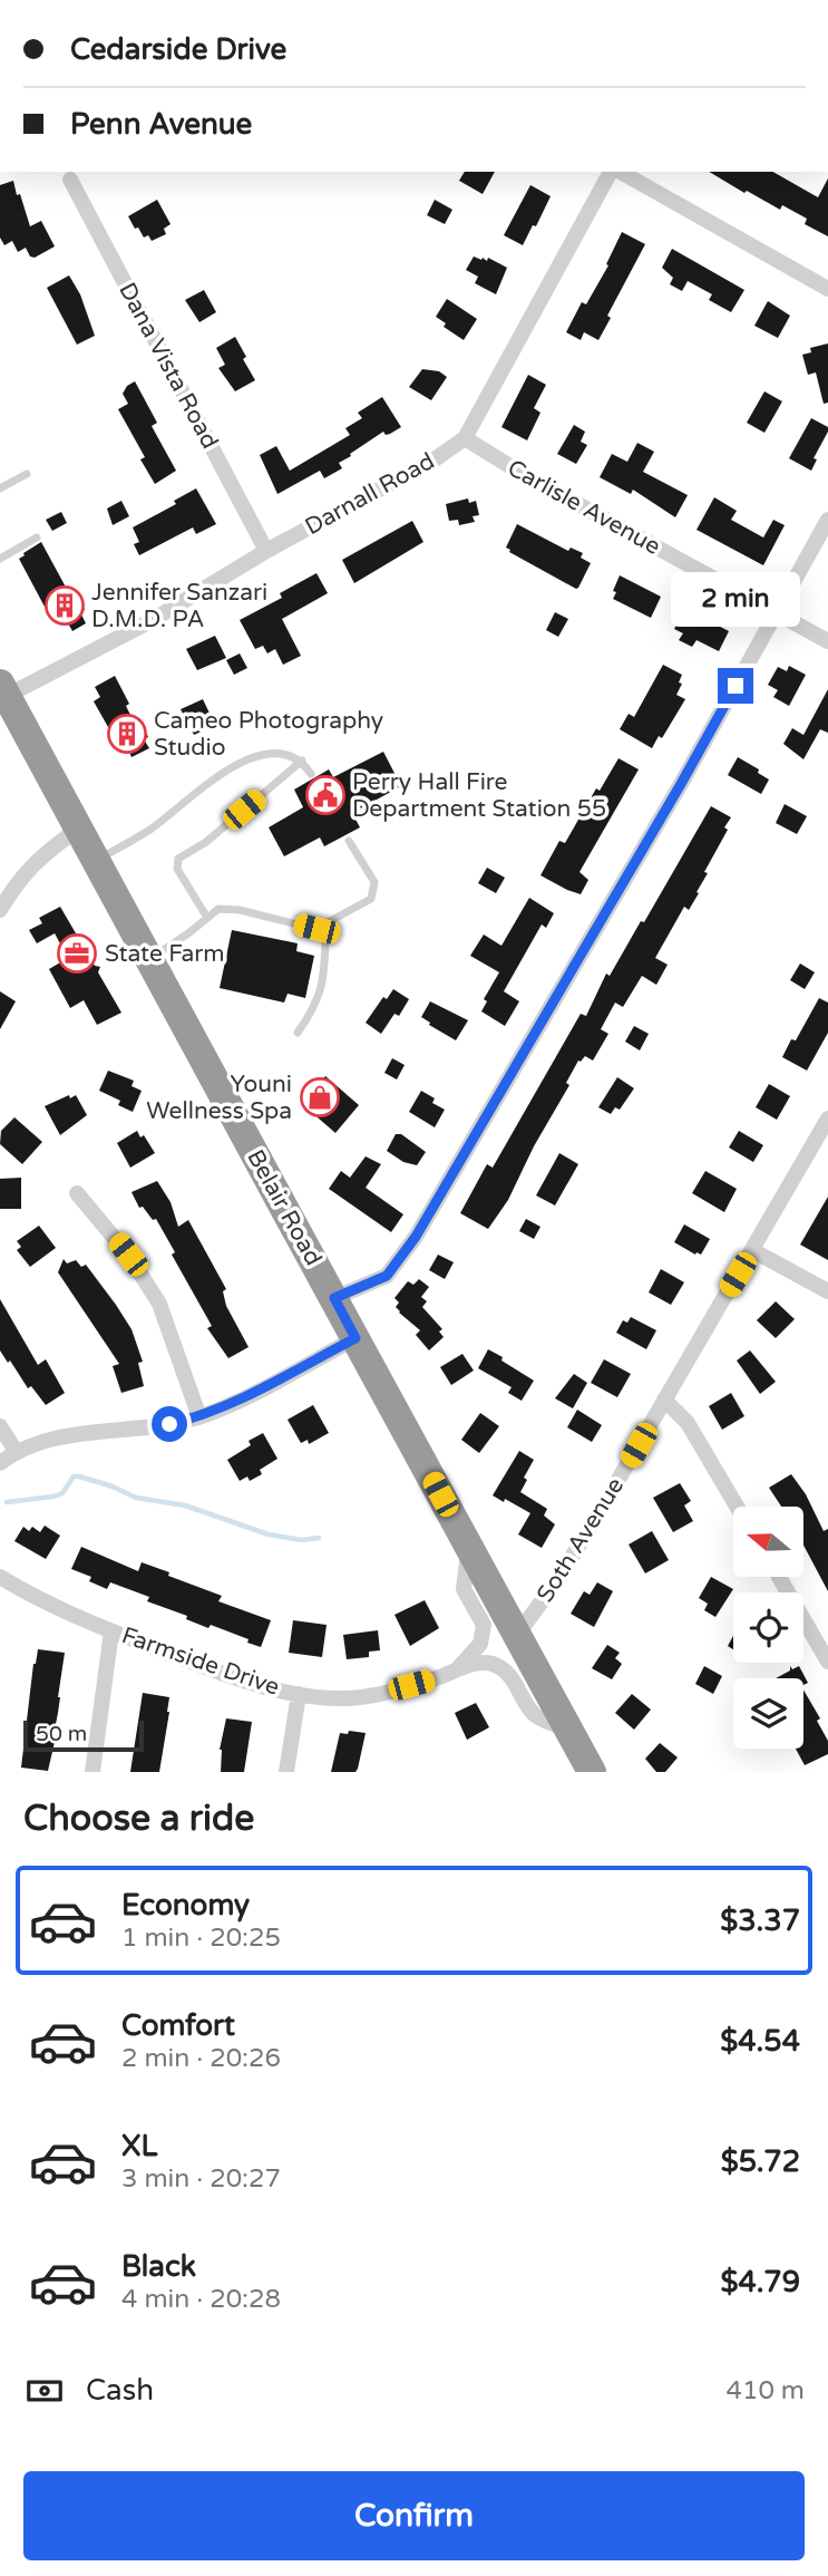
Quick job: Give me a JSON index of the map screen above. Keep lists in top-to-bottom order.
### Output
{
  "streets": {
    "highway": ["Belair Road"],
    "street": [
      "Dana Vista Road",
      "Darnall Road",
      "Carlisle Avenue",
      "Soth Avenue",
      "Farmside Drive"
    ]
  },
  "crossings": [
    ["Dana Vista Road", "Darnall Road"],
    ["Darnall Road", "Carlisle Avenue"],
    ["Darnall Road", "Belair Road"],
    ["Belair Road", "Soth Avenue"],
    ["Belair Road", "Farmside Drive"]
  ],
  "places": {
    "building": ["Jennifer Sanzari D.M.D. PA", "Cameo Photography Studio"],
    "public building": ["Perry Hall Fire Department Station 55"],
    "office": ["State Farm"],
    "shop": ["Youni Wellness Spa"]
  },
  "scale_bar": "50 m",
  "north": "left",
  "page": {
    "banner": ["Cedarside Drive", "Penn Avenue"],
    "bubble": "2 min",
    "scale": "50 m",
    "heading": "Choose a ride",
    "list": [
      {
        "name": "Economy",
        "note": "1 min · 20:25",
        "value": "$3.37"
      },
      {
        "name": "Comfort",
        "note": "2 min · 20:26",
        "value": "$4.54"
      },
      {
        "name": "XL",
        "note": "3 min · 20:27",
        "value": "$5.72"
      },
      {
        "name": "Black",
        "note": "4 min · 20:28",
        "value": "$4.79"
      }
    ],
    "pay": ["Cash", "410 m"],
    "buttons": "Confirm"
  }
}
